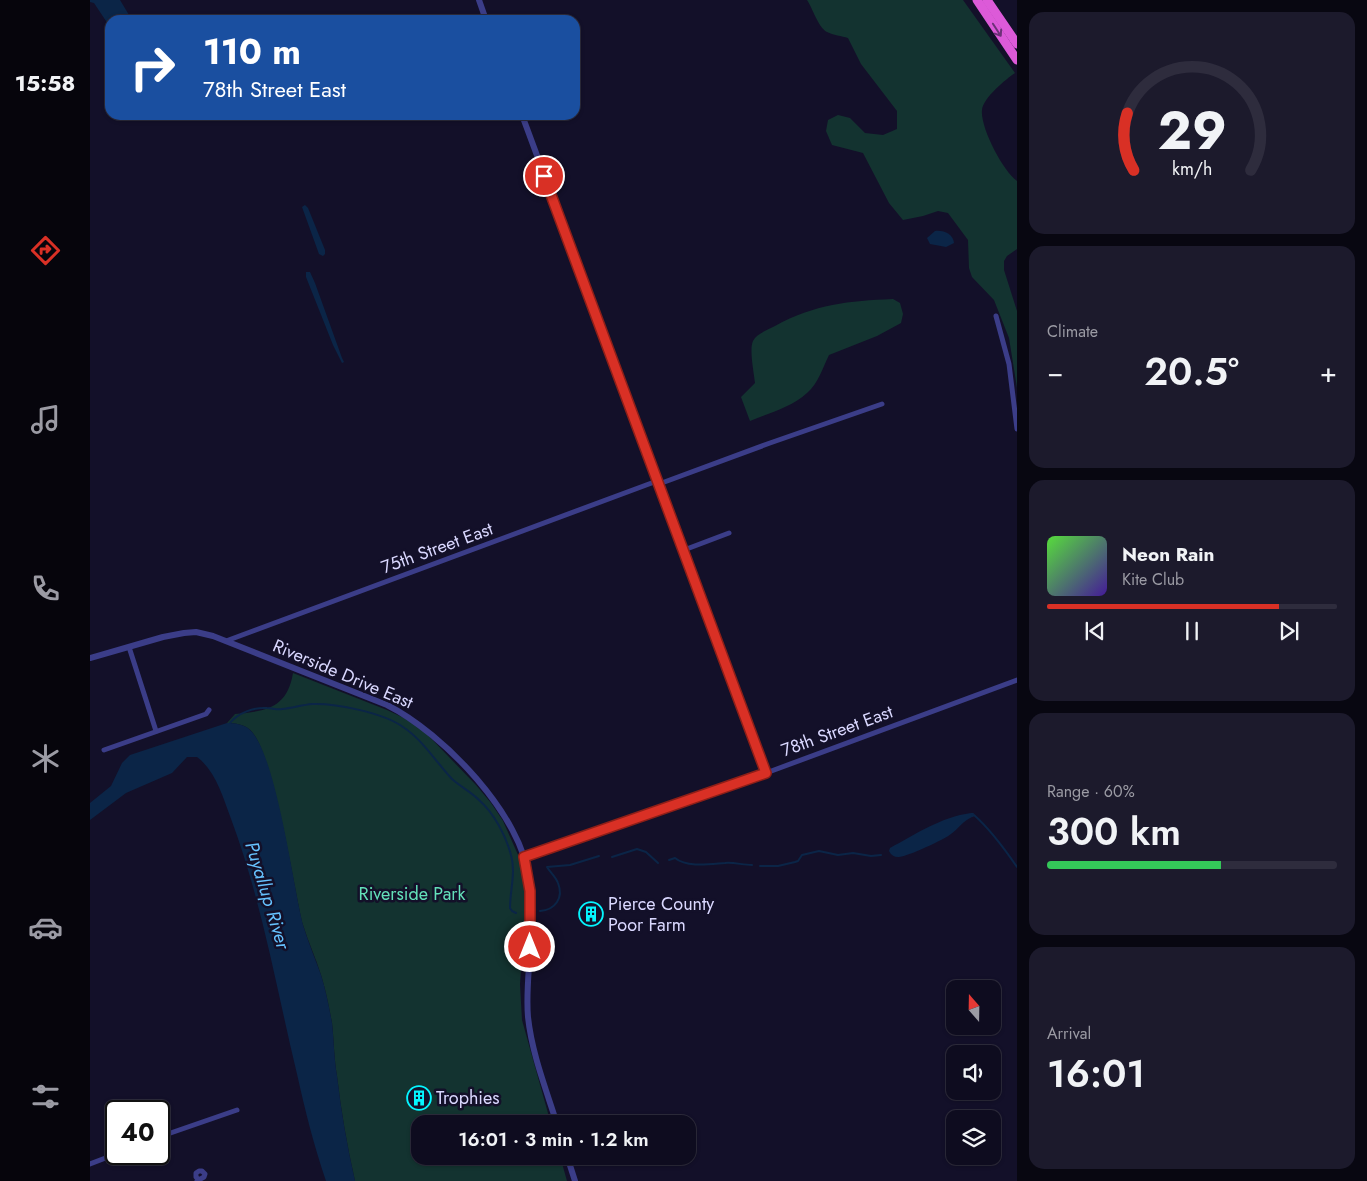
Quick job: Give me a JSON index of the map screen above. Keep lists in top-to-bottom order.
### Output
{
  "streets": {
    "street": ["75th Street East", "Riverside Drive East", "78th Street East"]
  },
  "crossings": [
    ["75th Street East", "Riverside Drive East"],
    ["Riverside Drive East", "78th Street East"]
  ],
  "water": ["Puyallup River"],
  "parks": ["Riverside Park"],
  "places": {
    "building": ["Pierce County Poor Farm", "Trophies"]
  },
  "north": "top",
  "page": {
    "tabs": "15:58",
    "turn": ["110 m", "78th Street East"],
    "tile": [
      "Climate",
      ["Range · 60%", "300 km"],
      ["Arrival", "16:01"]
    ],
    "heat": ["−", "20.5°", "+"],
    "song": ["Neon Rain", "Kite Club"],
    "limit": "40",
    "trip": "16:01 · 3 min · 1.2 km",
    "gauge": ["29", "km/h"]
  }
}
